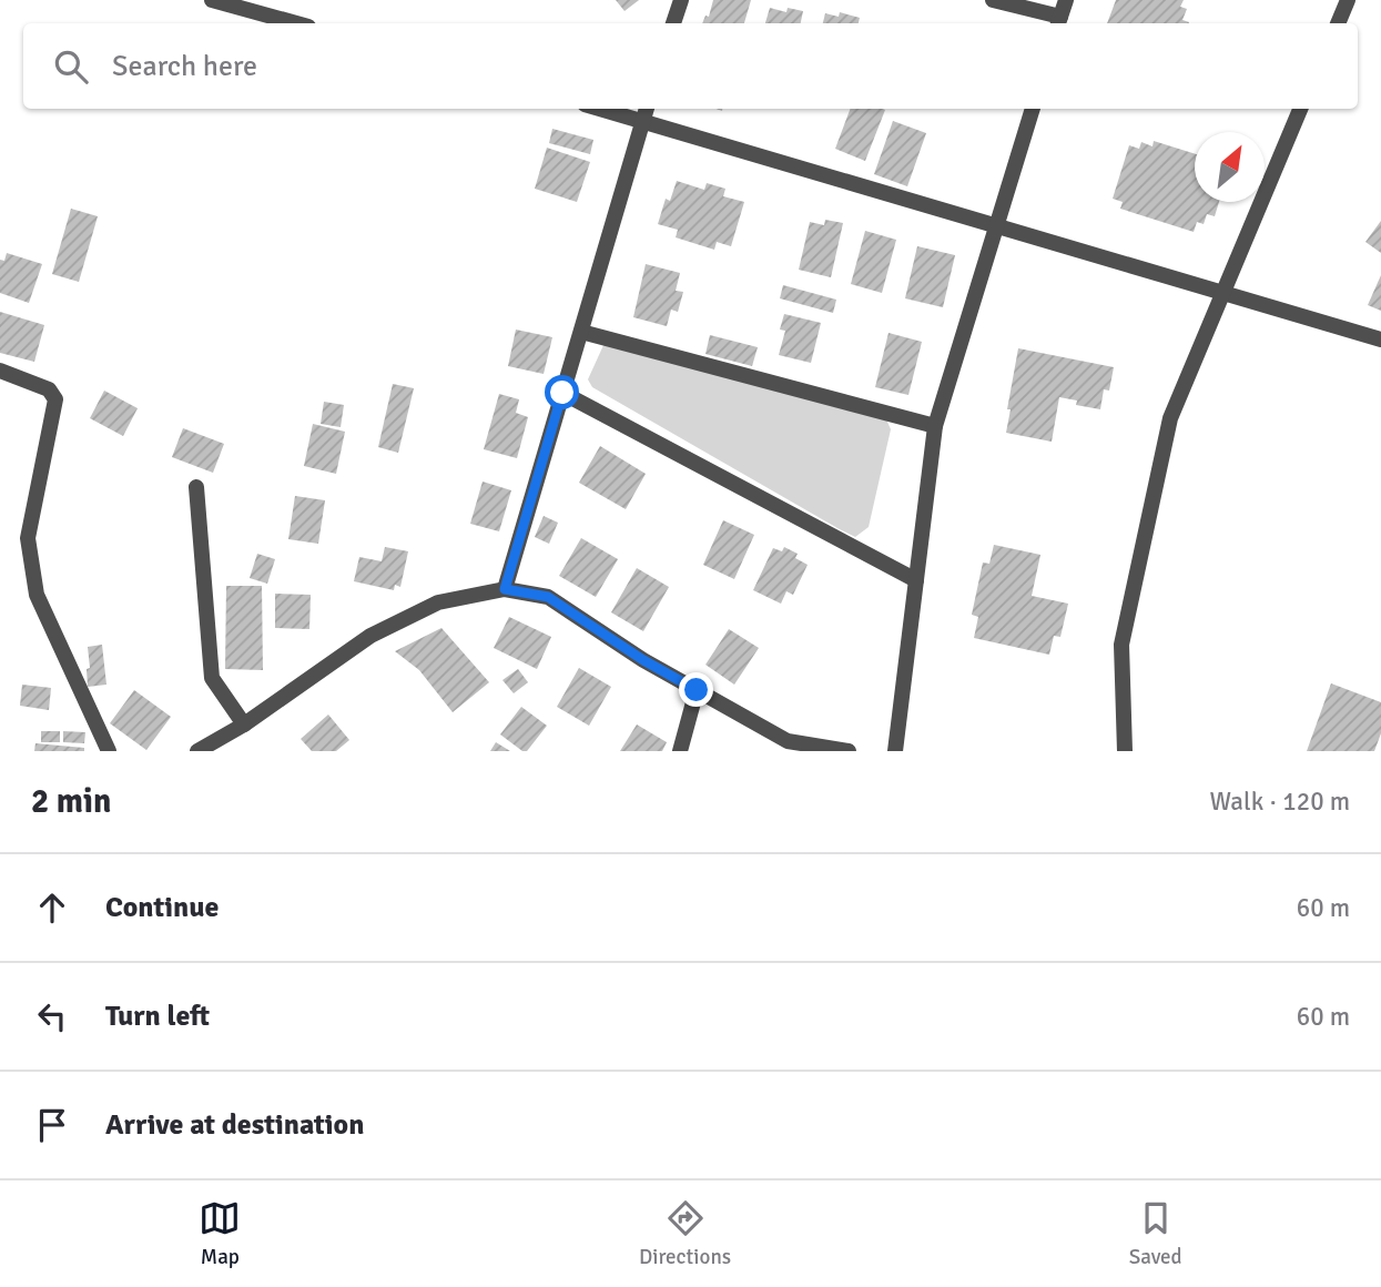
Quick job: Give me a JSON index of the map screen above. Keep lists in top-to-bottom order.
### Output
{
  "north": "top right",
  "page": {
    "search": "Search here",
    "heading": ["2 min", "Walk · 120 m"],
    "list": [
      ["Continue", "60 m"],
      ["Turn left", "60 m"],
      "Arrive at destination"
    ],
    "nav": ["Map", "Directions", "Saved"]
  }
}
